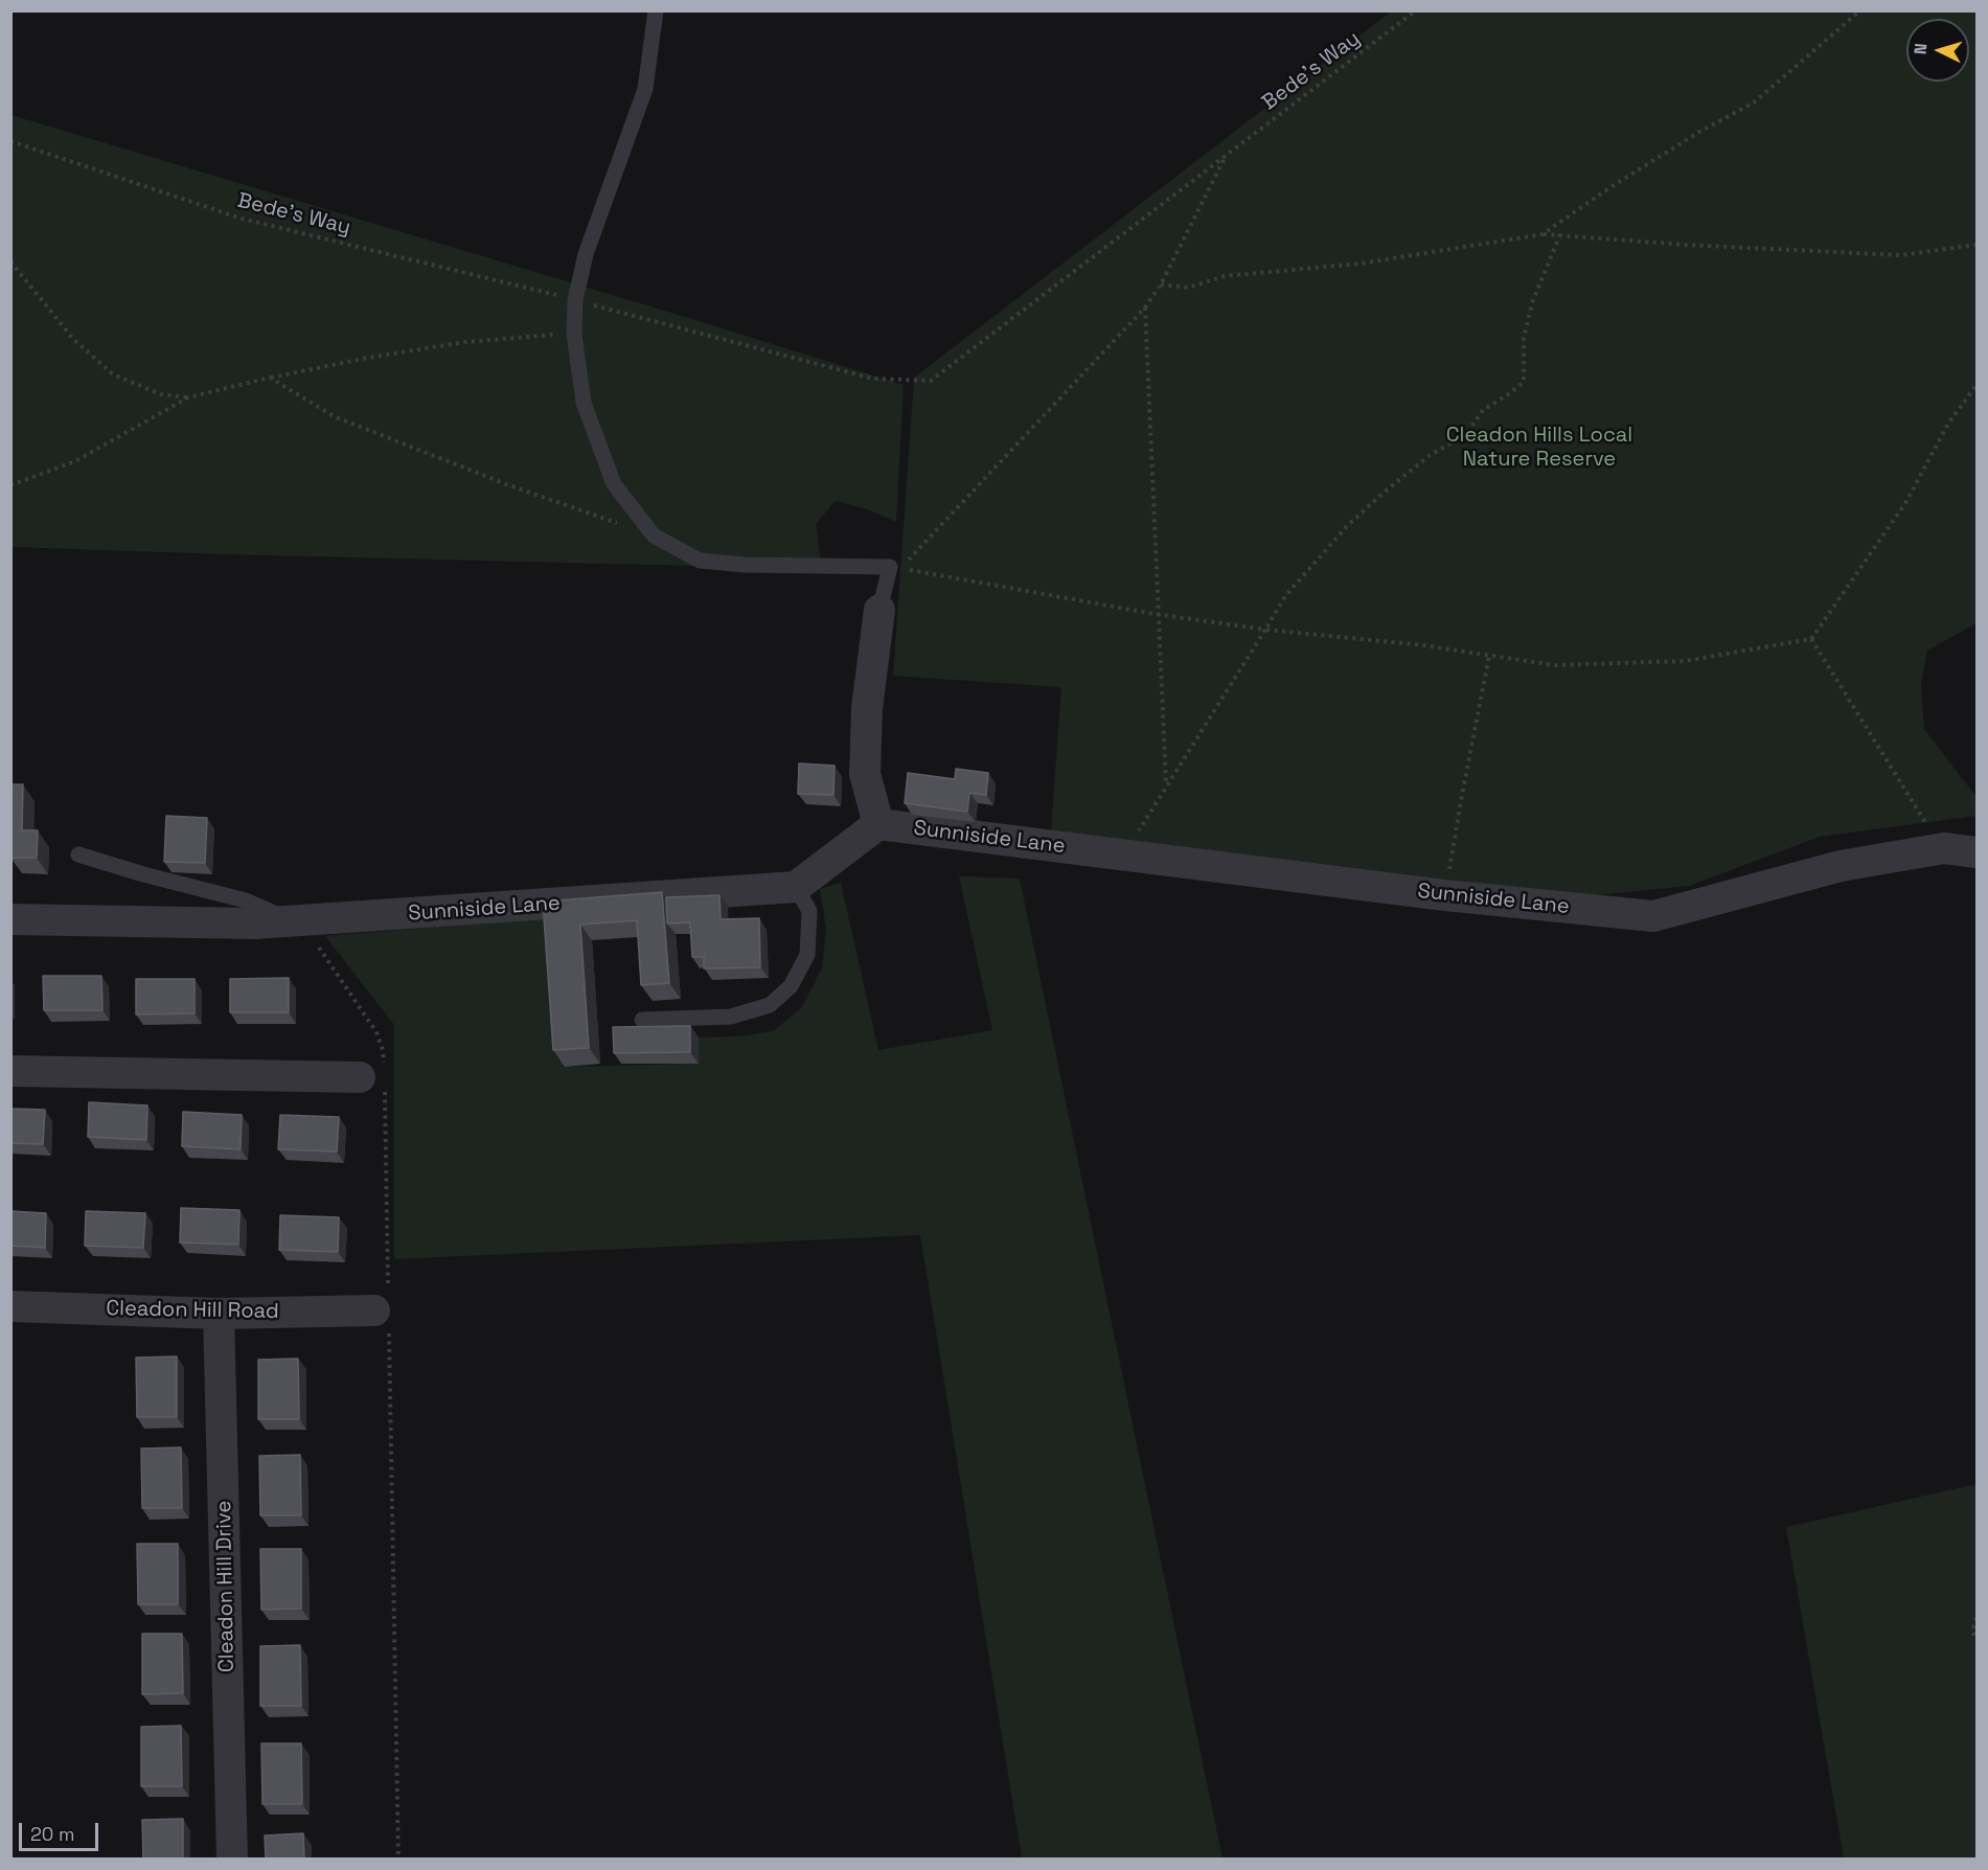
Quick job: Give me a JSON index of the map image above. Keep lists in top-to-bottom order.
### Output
{
  "streets": {
    "street": ["Sunniside Lane", "Cleadon Hill Road", "Cleadon Hill Drive"],
    "path": ["Bede's Way"]
  },
  "crossings": [
    ["Cleadon Hill Road", "Cleadon Hill Drive"]
  ],
  "parks": ["Cleadon Hills Local Nature Reserve"],
  "scale_bar": "20 m",
  "north": "left"
}
